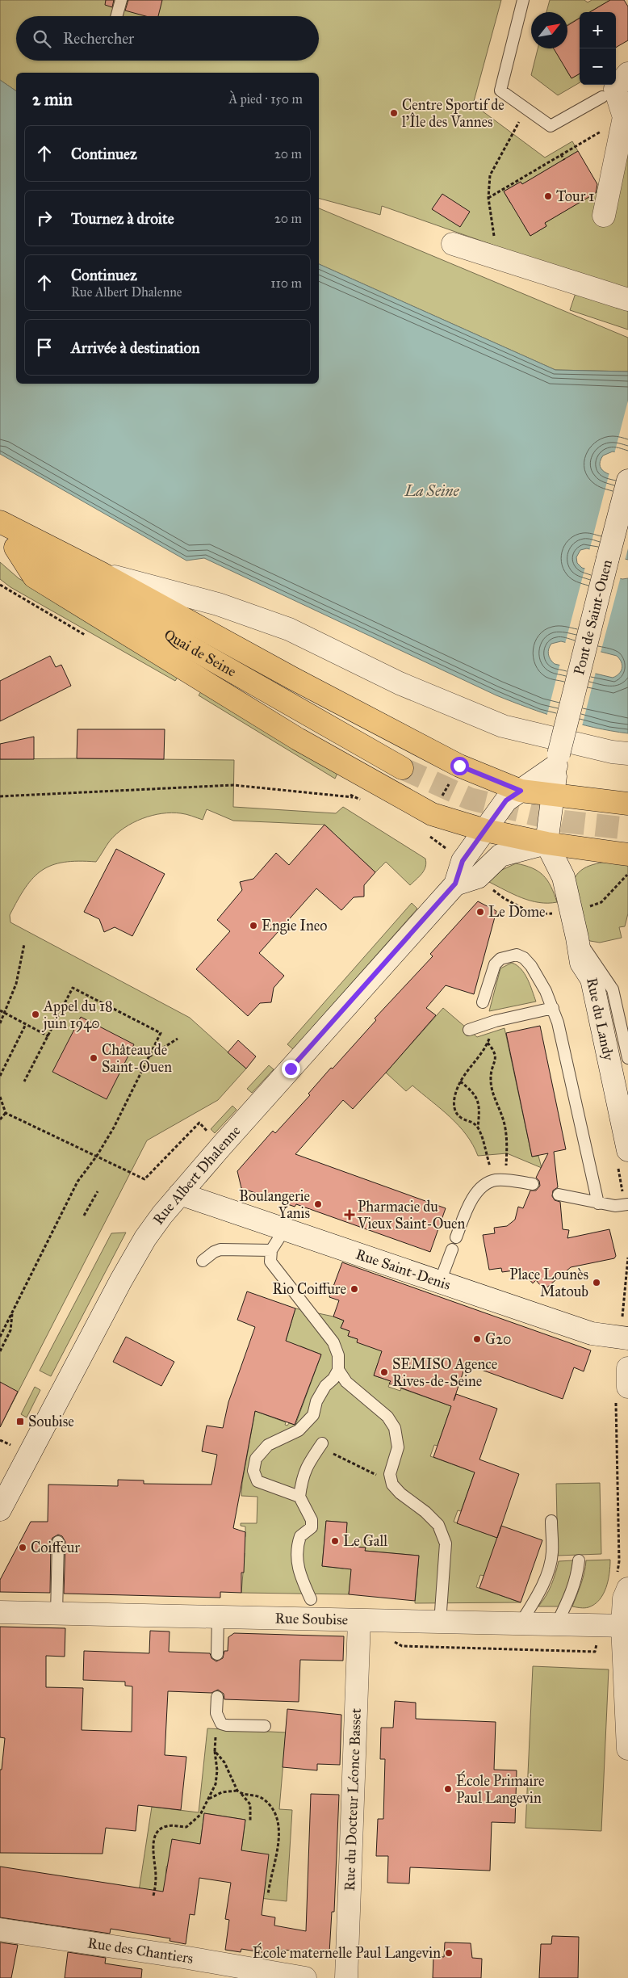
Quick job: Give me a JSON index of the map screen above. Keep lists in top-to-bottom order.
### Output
{
  "streets": {
    "main road": ["Quai de Seine"],
    "street": [
      "Pont de Saint-Ouen",
      "Rue du Landy",
      "Rue Albert Dhalenne",
      "Rue Saint-Denis",
      "Rue Soubise",
      "Rue du Docteur Léonce Basset",
      "Rue des Chantiers"
    ]
  },
  "crossings": [
    ["Pont de Saint-Ouen", "Rue du Landy"],
    ["Pont de Saint-Ouen", "Rue Albert Dhalenne"],
    ["Rue Albert Dhalenne", "Rue Saint-Denis"],
    ["Rue Soubise", "Rue du Docteur Léonce Basset"]
  ],
  "water": ["La Seine"],
  "places": {
    "other": [
      "Centre Sportif de l'Île des Vannes",
      "Tour 1",
      "Le Dome",
      "Engie Ineo",
      "Appel du 18 juin 1940",
      "Château de Saint-Ouen",
      "Boulangerie Yanis",
      "Place Lounès Matoub",
      "Rio Coiffure",
      "G20",
      "SEMISO Agence Rives-de-Seine",
      "Le Gall",
      "Coiffeur",
      "École Primaire Paul Langevin",
      "École maternelle Paul Langevin"
    ],
    "health": ["Pharmacie du Vieux Saint-Ouen"],
    "transit": ["Soubise"]
  },
  "north": "top right",
  "page": {
    "map_buttons": ["+", "−"],
    "search": "Rechercher",
    "heading": ["2 min", "À pied · 150 m"],
    "list": [
      ["Continuez", "20 m"],
      ["Tournez à droite", "20 m"],
      ["Continuez", "Rue Albert Dhalenne", "110 m"],
      "Arrivée à destination"
    ]
  }
}
